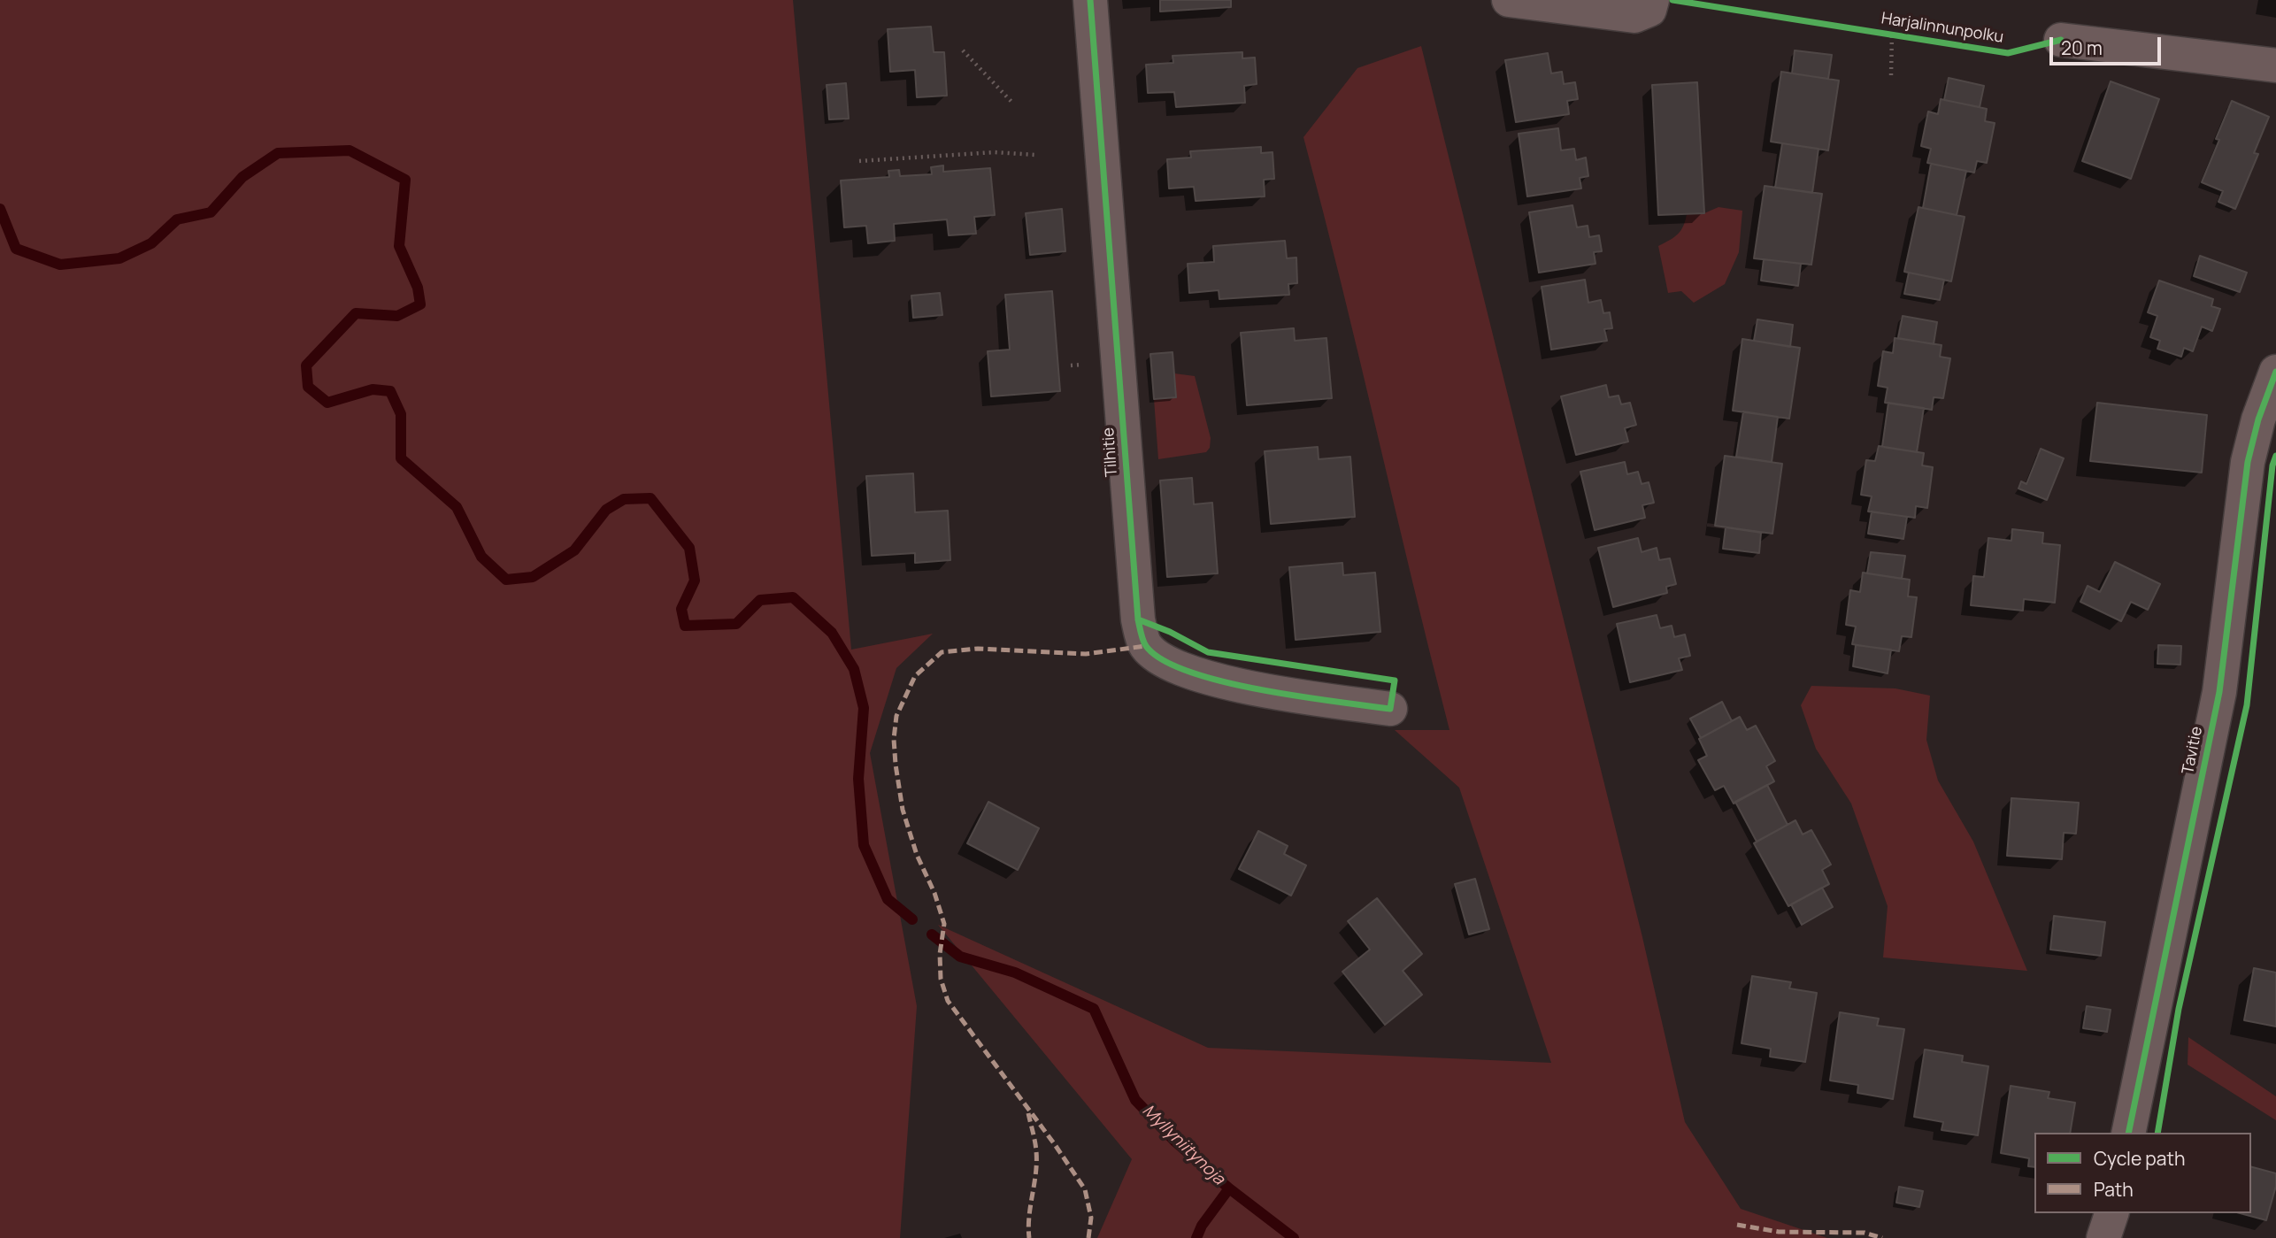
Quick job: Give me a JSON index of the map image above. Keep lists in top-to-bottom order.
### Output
{
  "streets": {
    "street": ["Tilhitie", "Tavitie"],
    "cycle path": ["Harjalinnunpolku"]
  },
  "water": ["Myllyniitynoja"],
  "legend": ["Cycle path", "Path"],
  "scale_bar": "20 m"
}
